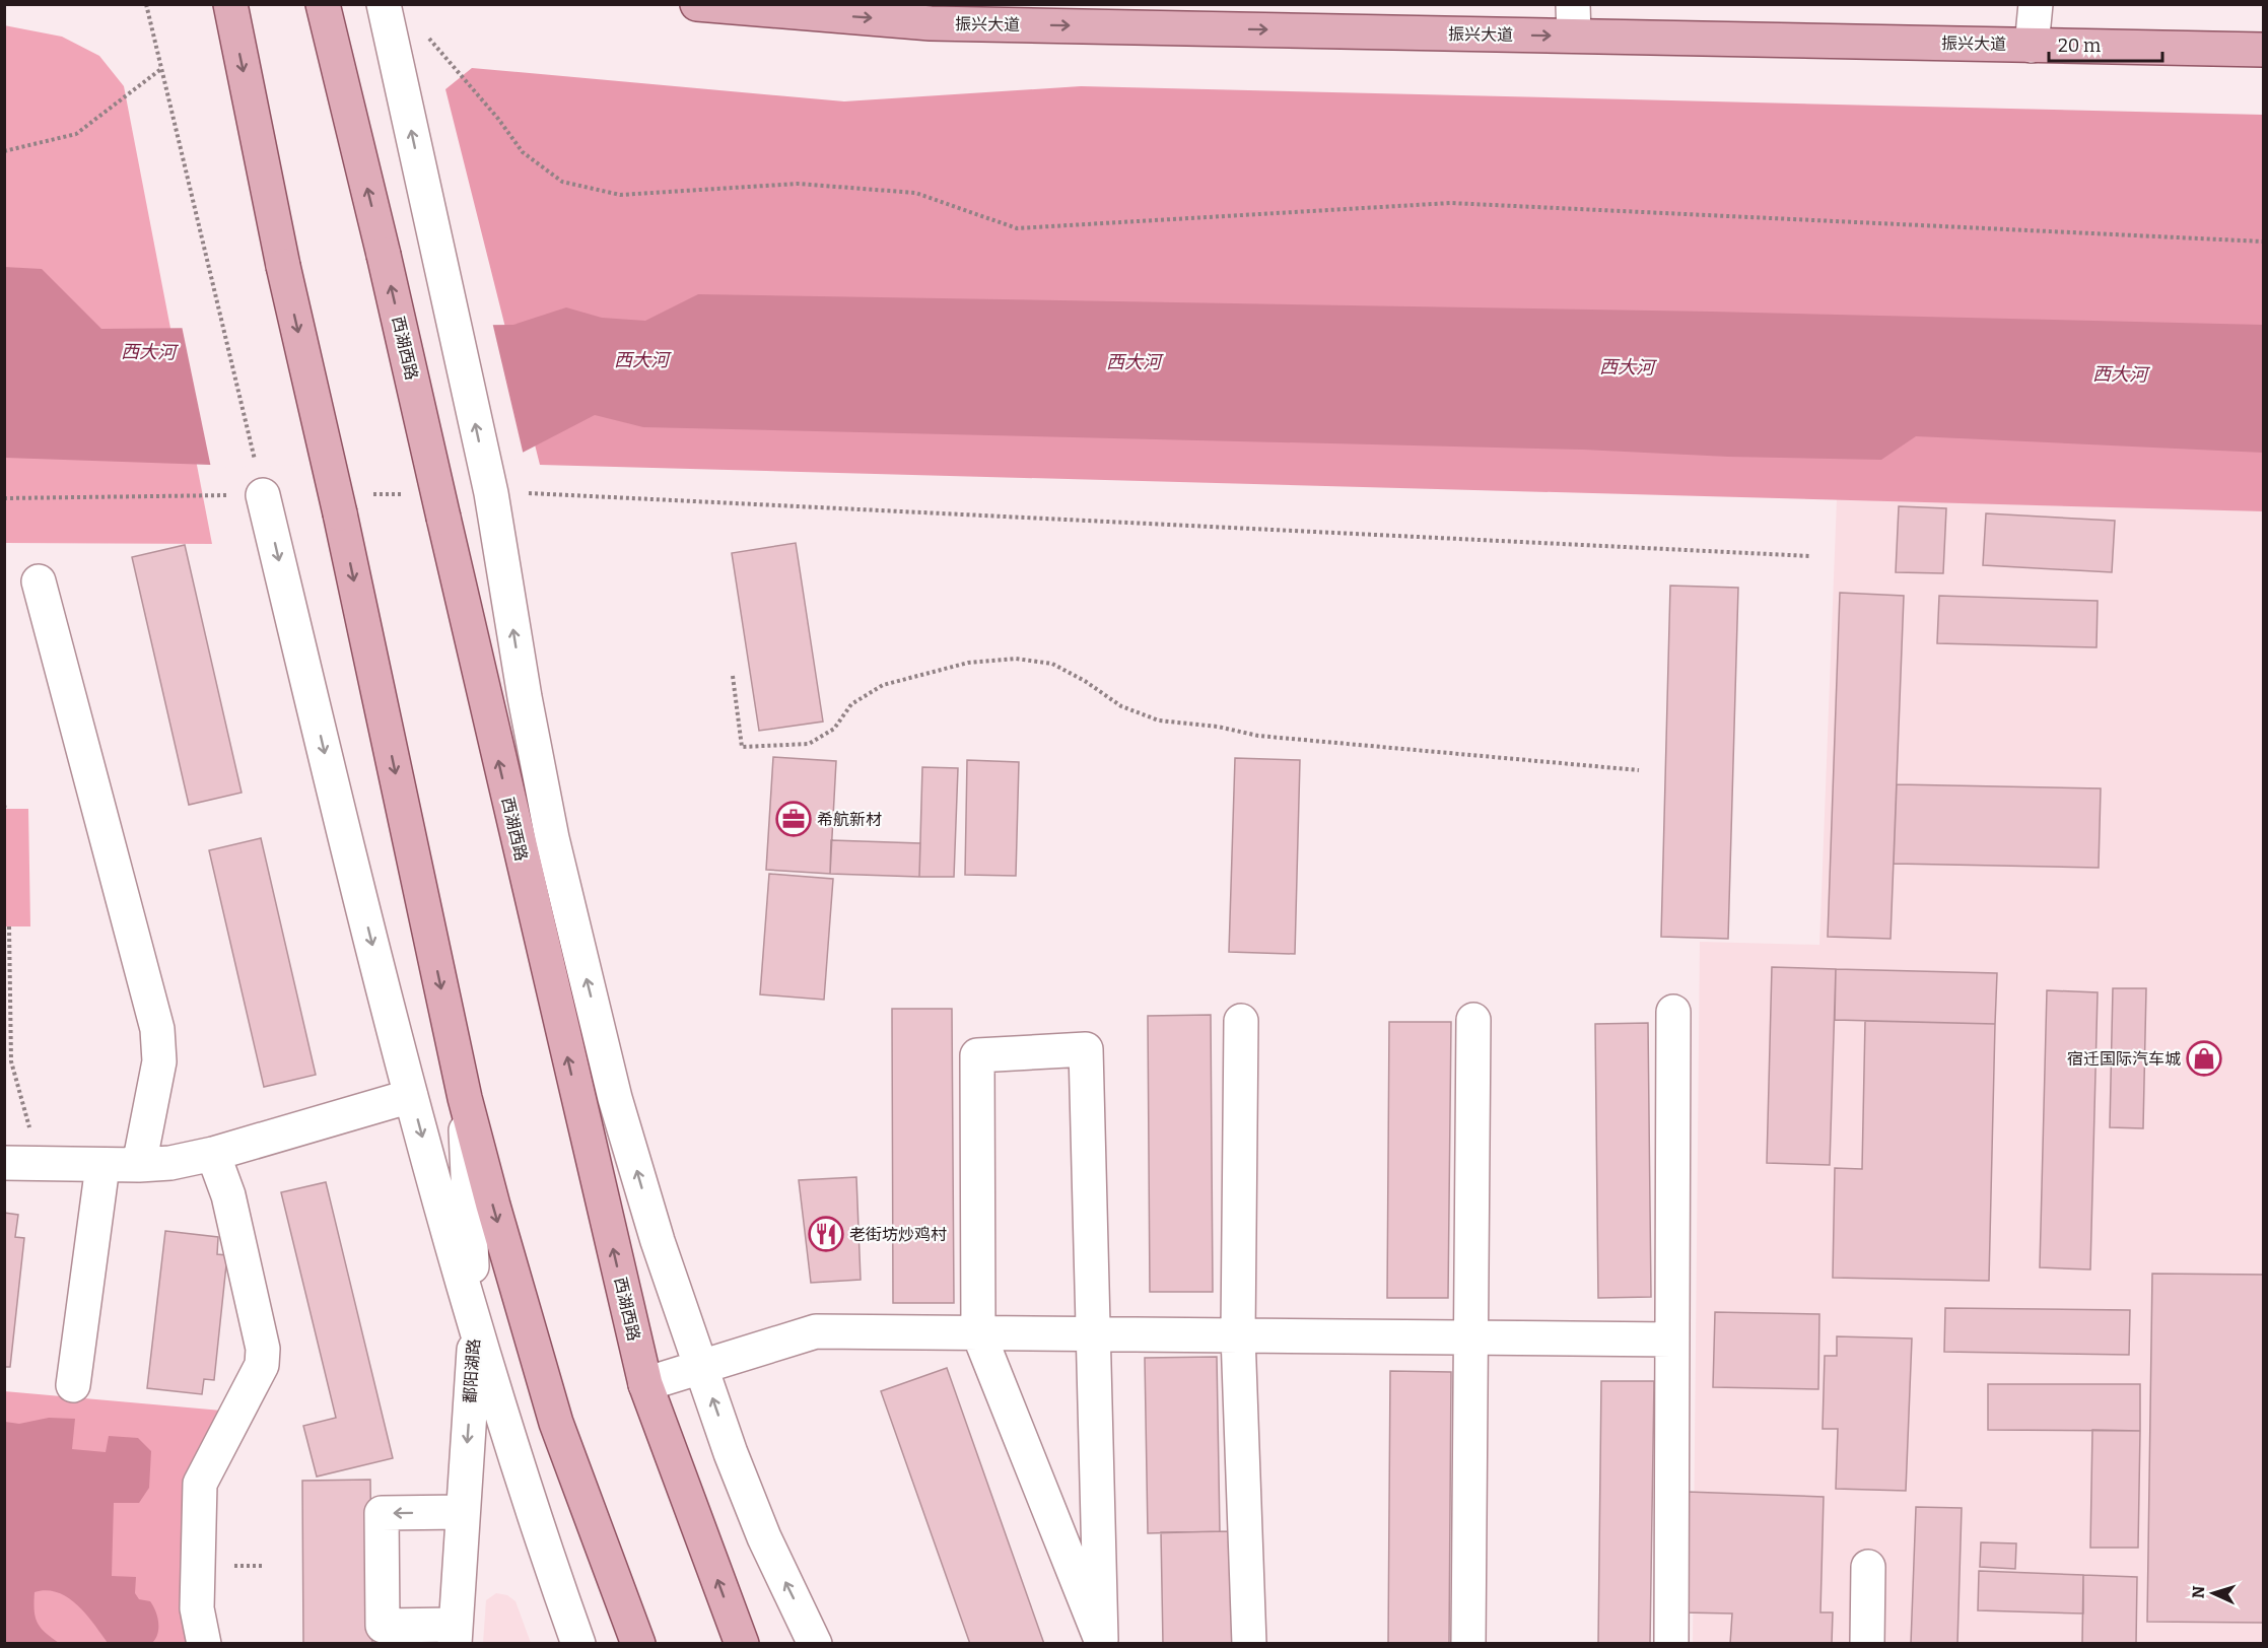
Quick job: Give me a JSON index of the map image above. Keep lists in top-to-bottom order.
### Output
{
  "streets": {
    "main road": ["振兴大道", "西湖西路"],
    "street": ["鄱阳湖路"]
  },
  "one_way": ["振兴大道"],
  "water": ["西大河"],
  "places": {
    "office": ["希航新材"],
    "shop": ["宿迁国际汽车城"],
    "restaurant": ["老街坊炒鸡村"]
  },
  "scale_bar": "20 m",
  "north": "left"
}
